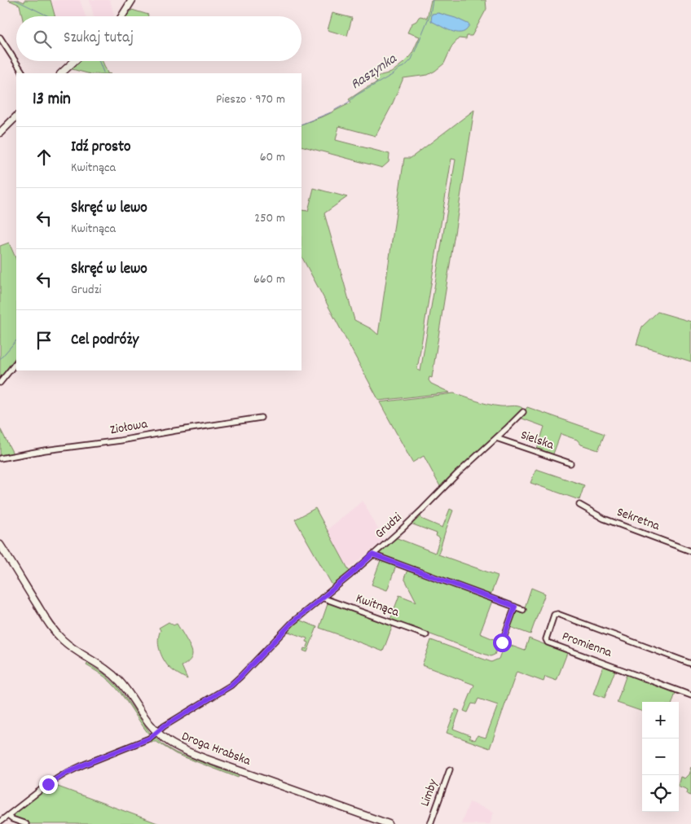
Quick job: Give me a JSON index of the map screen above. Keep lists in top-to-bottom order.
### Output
{
  "streets": {
    "street": [
      "Ziołowa",
      "Sielska",
      "Sekretna",
      "Grudzi",
      "Kwitnąca",
      "Promienna",
      "Droga Hrabska",
      "Limby"
    ]
  },
  "crossings": [
    ["Sielska", "Grudzi"],
    ["Grudzi", "Kwitnąca"],
    ["Grudzi", "Droga Hrabska"]
  ],
  "water": ["Raszynka"],
  "page": {
    "search": "Szukaj tutaj",
    "heading": ["13 min", "Pieszo · 970 m"],
    "list": [
      ["Idź prosto", "Kwitnąca", "60 m"],
      ["Skręć w lewo", "Kwitnąca", "250 m"],
      ["Skręć w lewo", "Grudzi", "660 m"],
      "Cel podróży"
    ],
    "map_buttons": ["+", "−"]
  }
}
